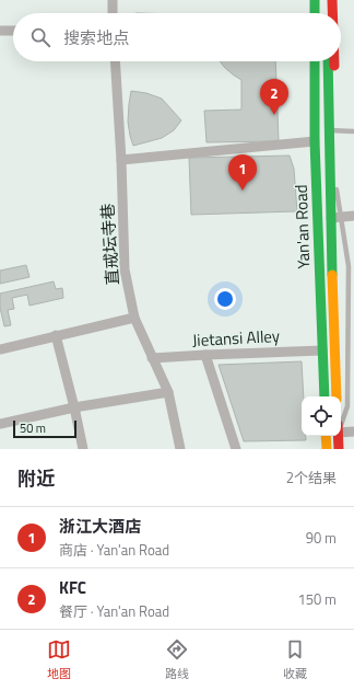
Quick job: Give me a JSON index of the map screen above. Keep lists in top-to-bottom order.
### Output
{
  "streets": {
    "main road": ["Yan'an Road"],
    "street": ["直戒坛寺巷", "Jietansi Alley"]
  },
  "crossings": [
    ["Yan'an Road", "Jietansi Alley"],
    ["直戒坛寺巷", "Jietansi Alley"]
  ],
  "scale_bar": "50 m",
  "page": {
    "search": "搜索地点",
    "pins": ["2", "1"],
    "scale": "50 m",
    "heading": ["附近", "2个结果"],
    "list": [
      {
        "mark": "1",
        "name": "浙江大酒店",
        "note": "商店 · Yan'an Road",
        "value": "90 m"
      },
      {
        "mark": "2",
        "name": "KFC",
        "note": "餐厅 · Yan'an Road",
        "value": "150 m"
      }
    ],
    "nav": ["地图", "路线", "收藏"]
  }
}
